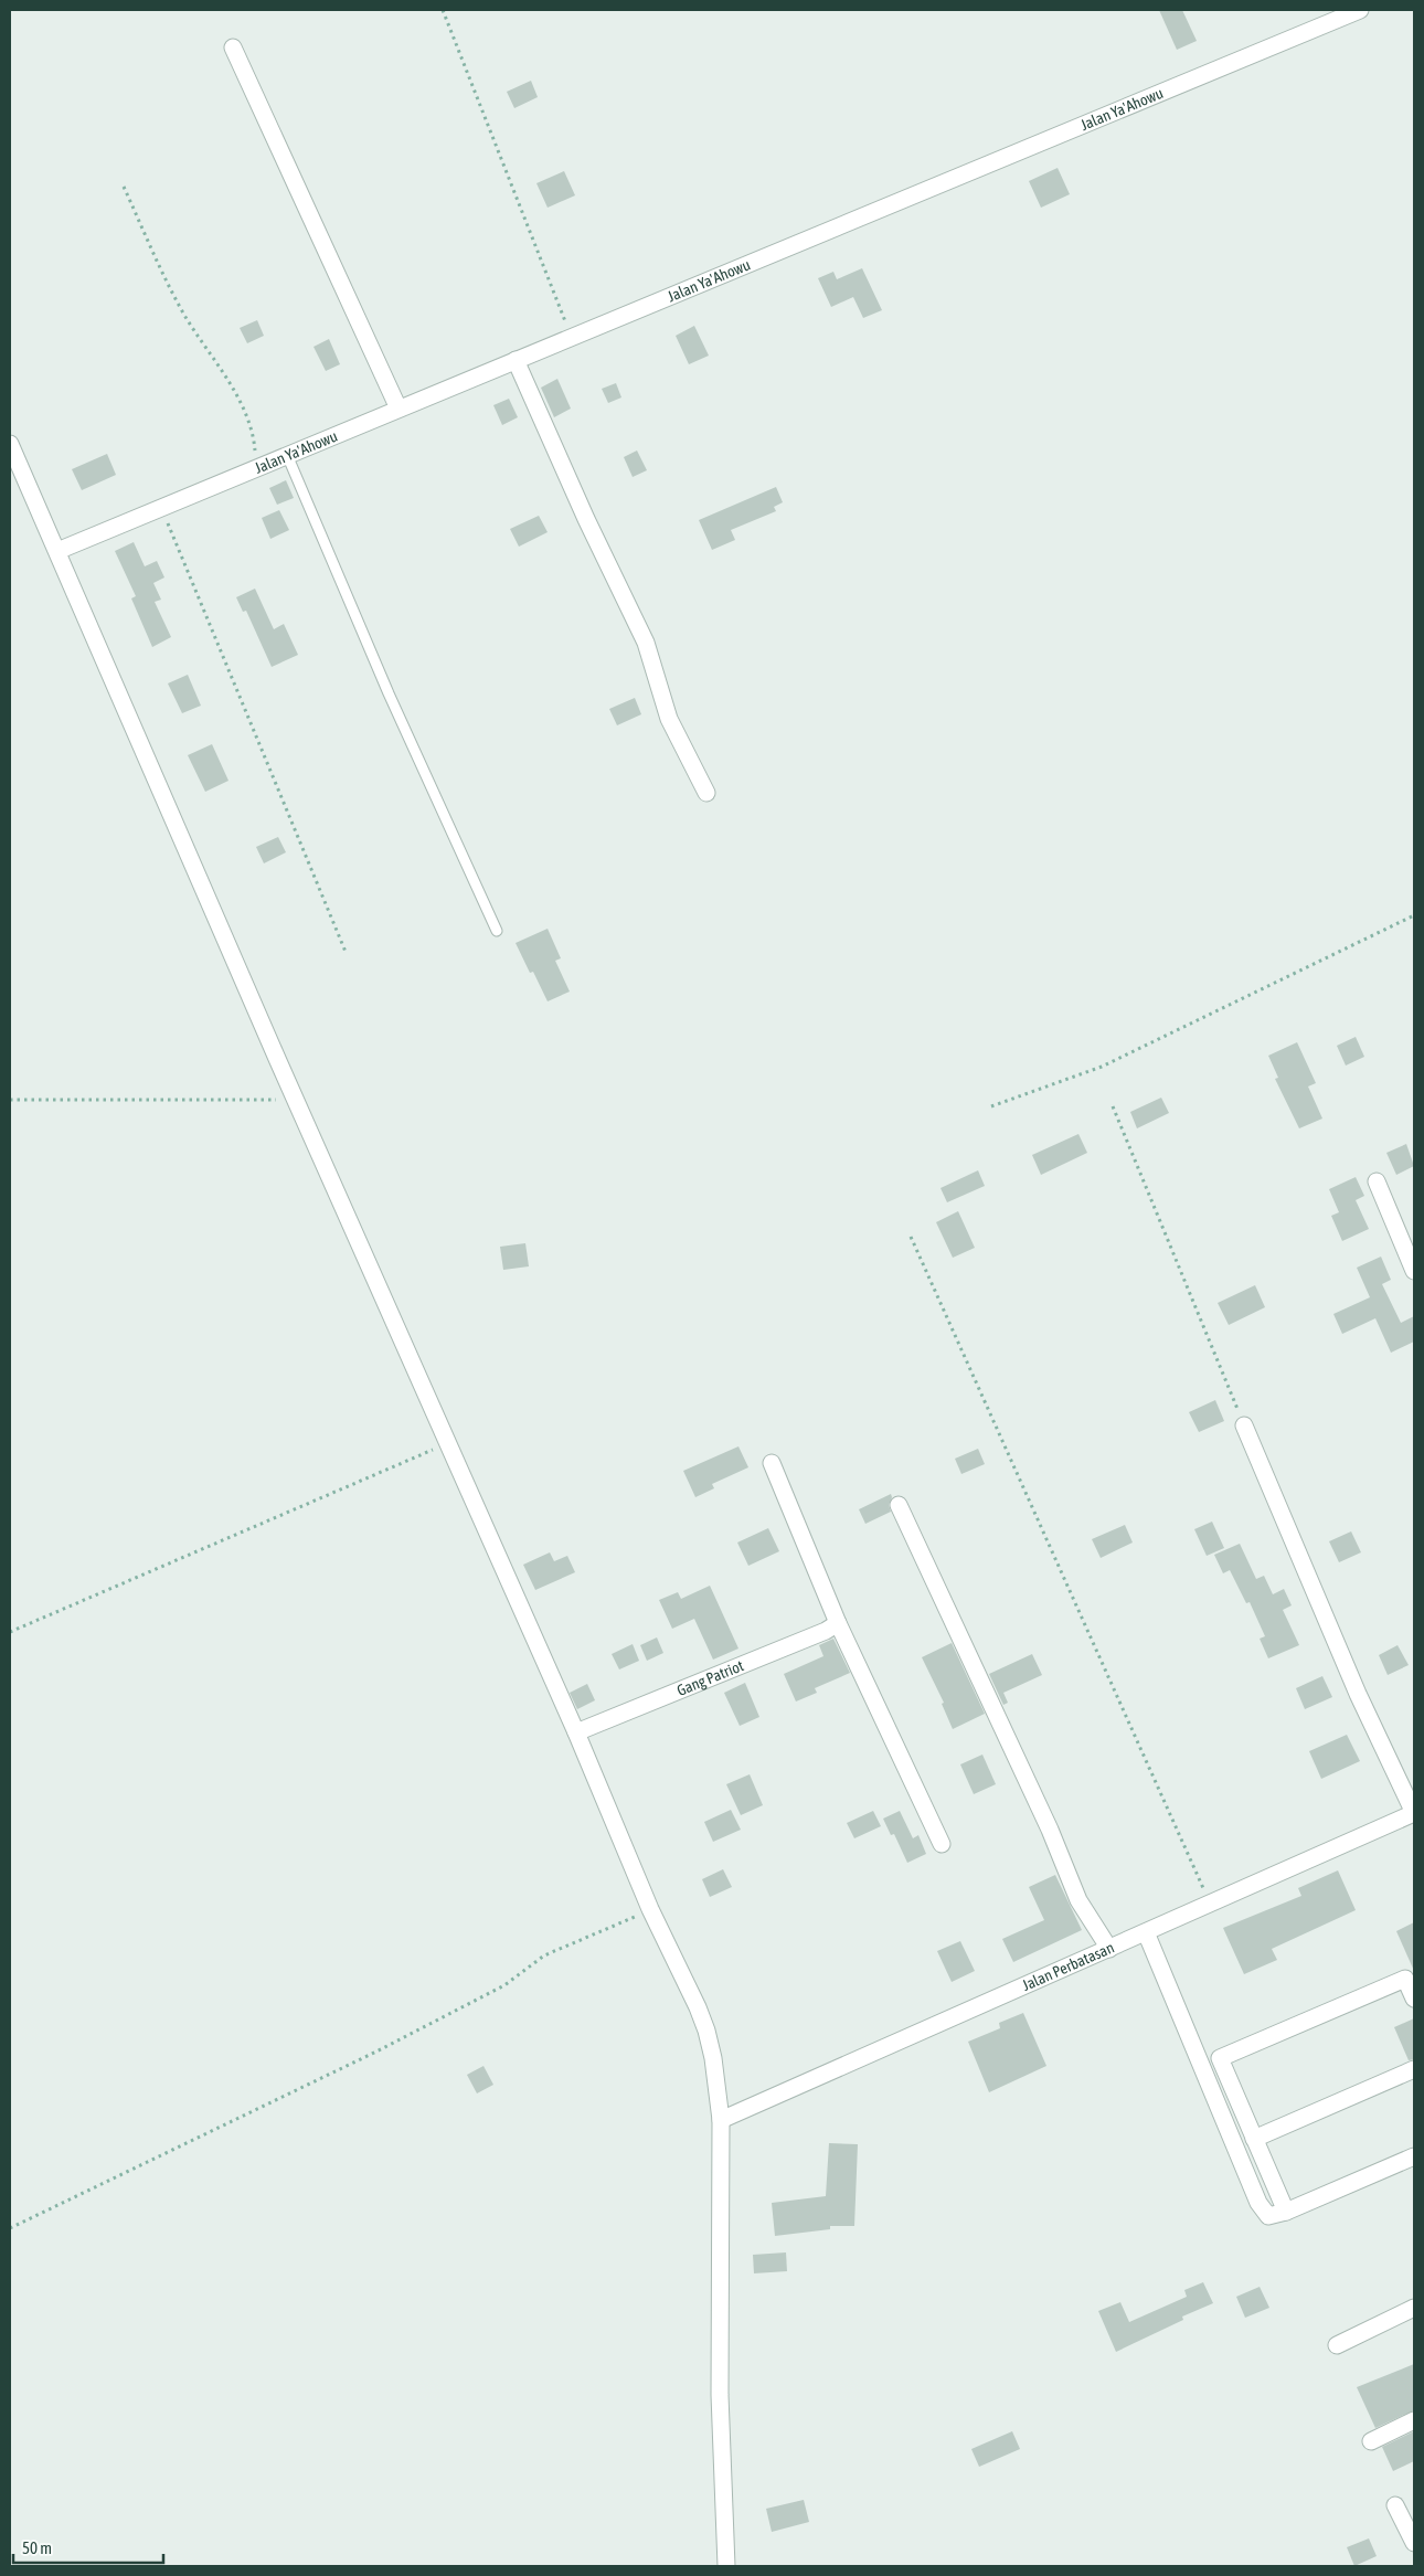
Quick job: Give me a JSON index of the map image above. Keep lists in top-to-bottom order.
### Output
{
  "streets": {
    "street": ["Jalan Ya'Ahowu", "Gang Patriot", "Jalan Perbatasan"]
  },
  "scale_bar": "50 m"
}
